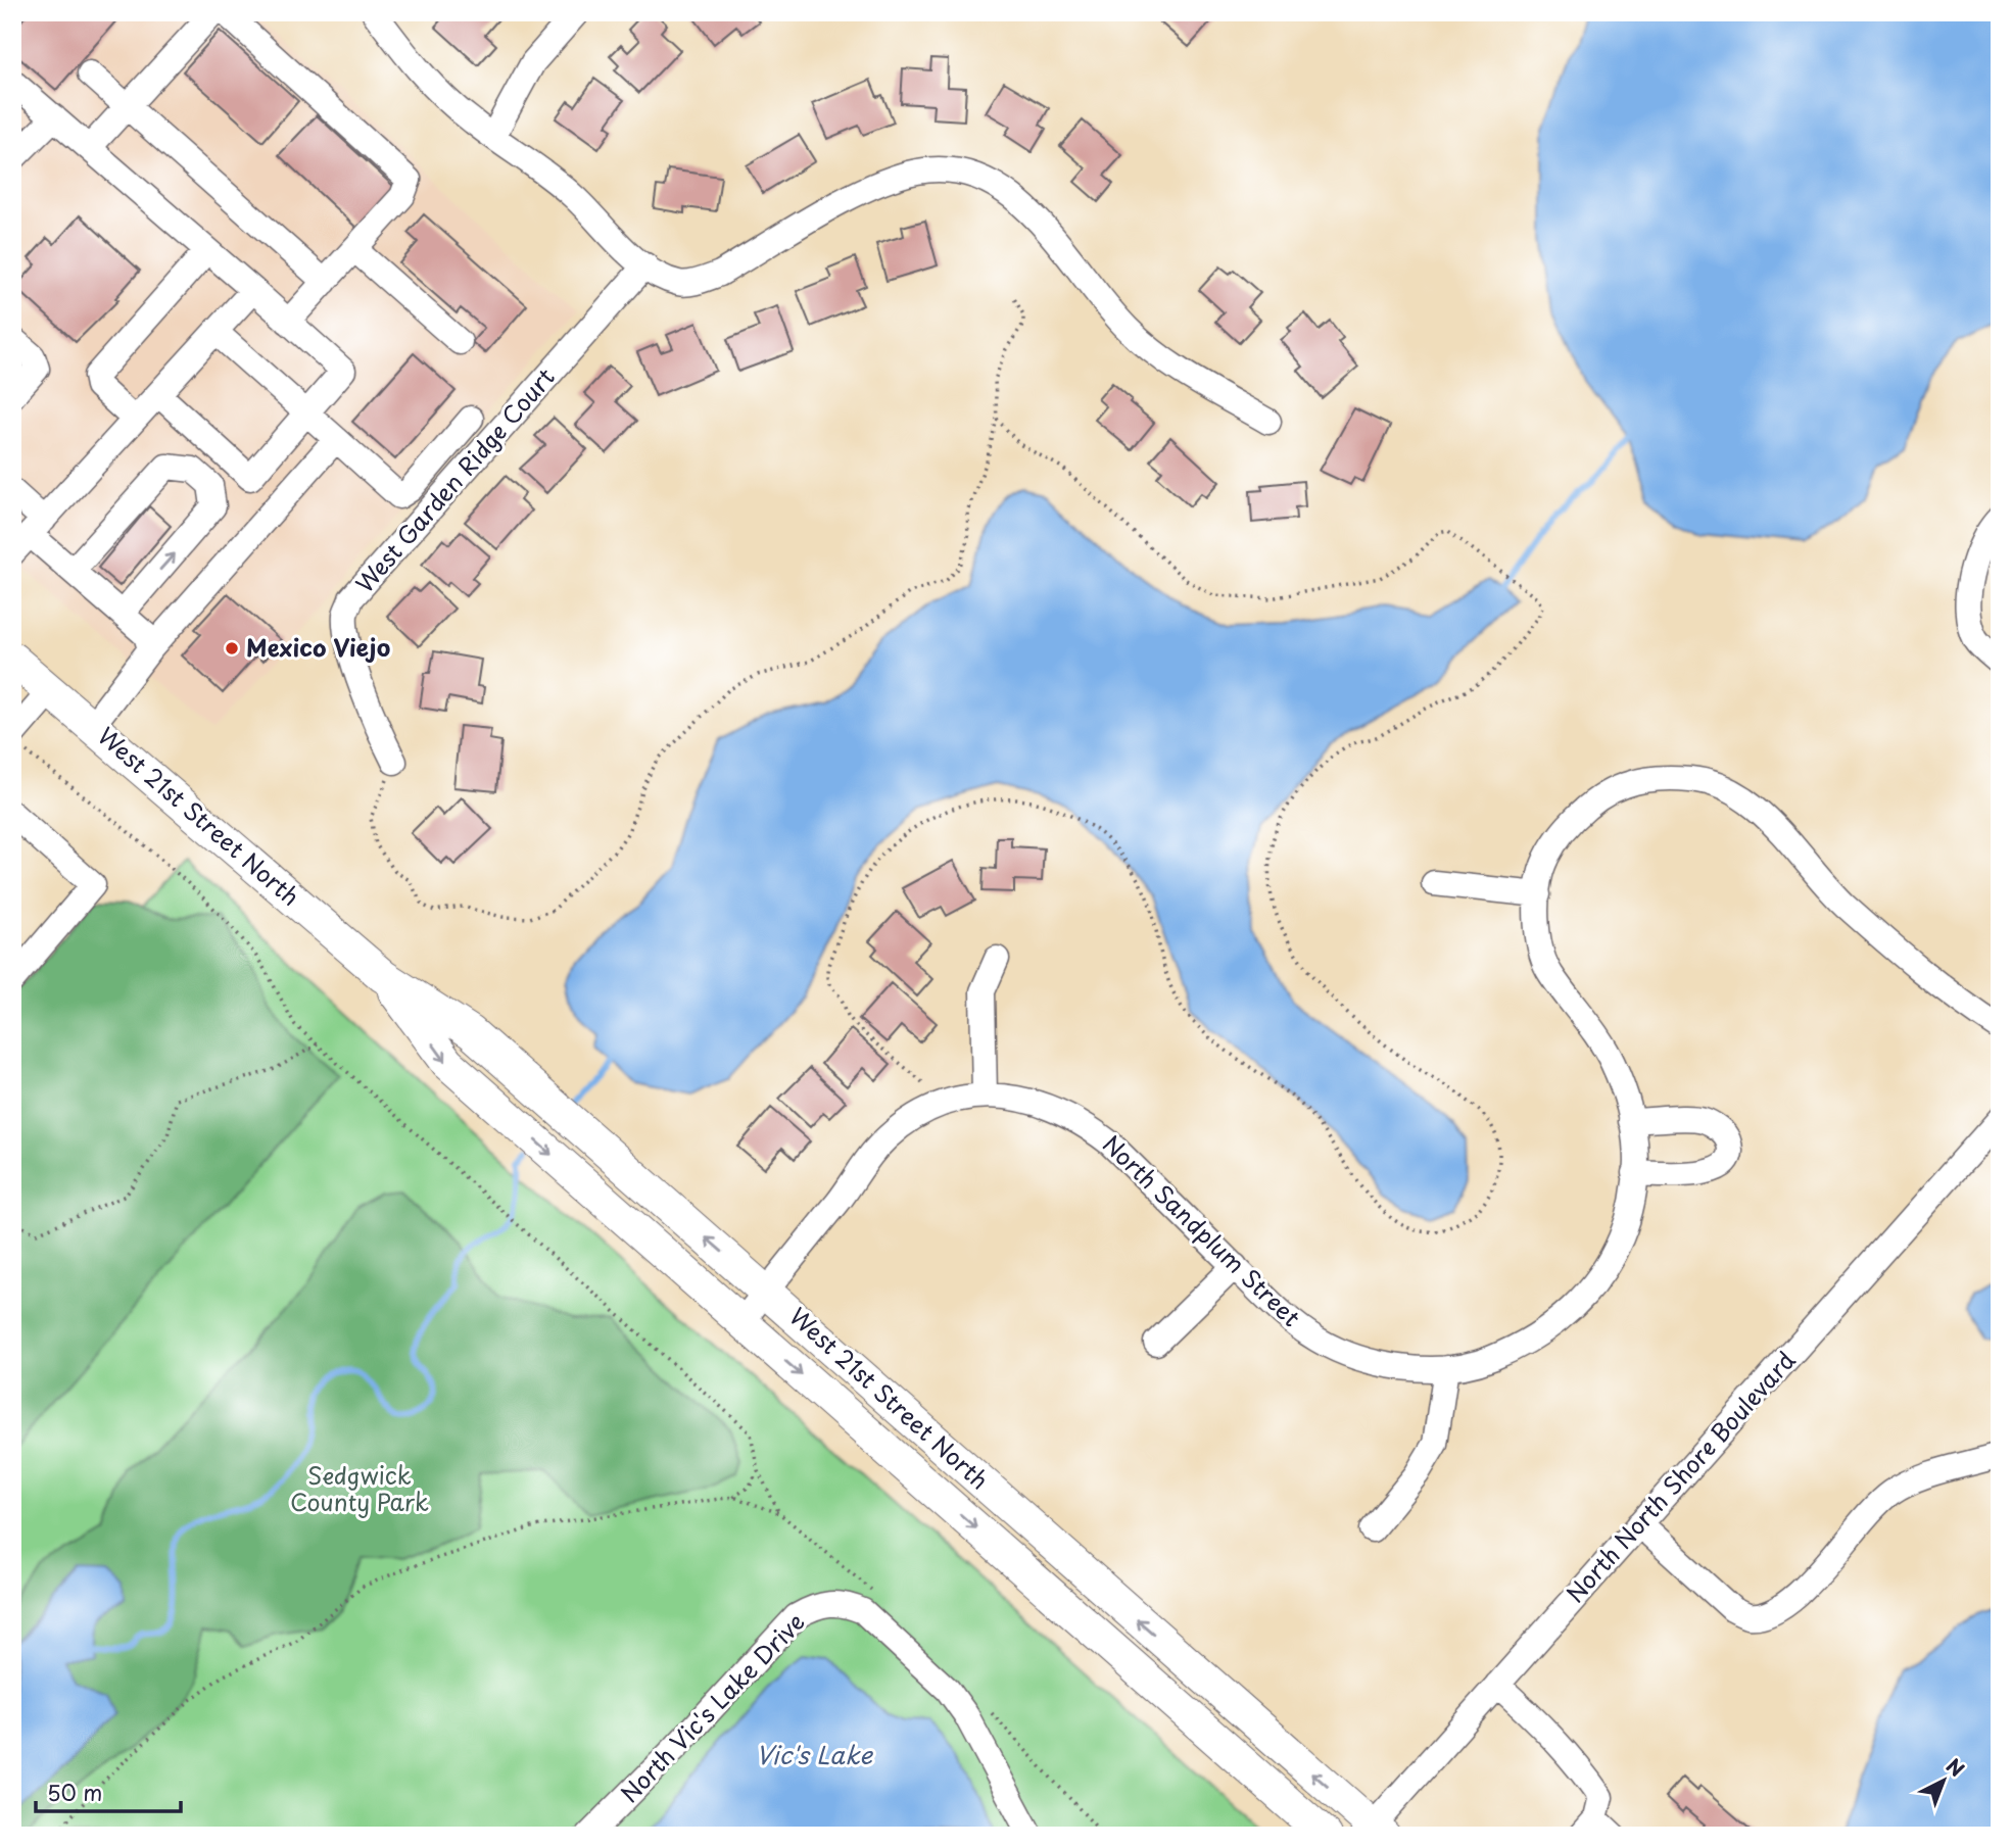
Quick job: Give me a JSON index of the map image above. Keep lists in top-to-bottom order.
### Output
{
  "streets": {
    "main road": ["West 21st Street North"],
    "street": [
      "West Garden Ridge Court",
      "North Sandplum Street",
      "North North Shore Boulevard",
      "North Vic's Lake Drive"
    ]
  },
  "crossings": [
    ["West 21st Street North", "North Sandplum Street"],
    ["West 21st Street North", "North North Shore Boulevard"]
  ],
  "water": ["Vic's Lake"],
  "parks": ["Sedgwick County Park"],
  "places": ["Mexico Viejo"],
  "scale_bar": "50 m",
  "north": "top right"
}
